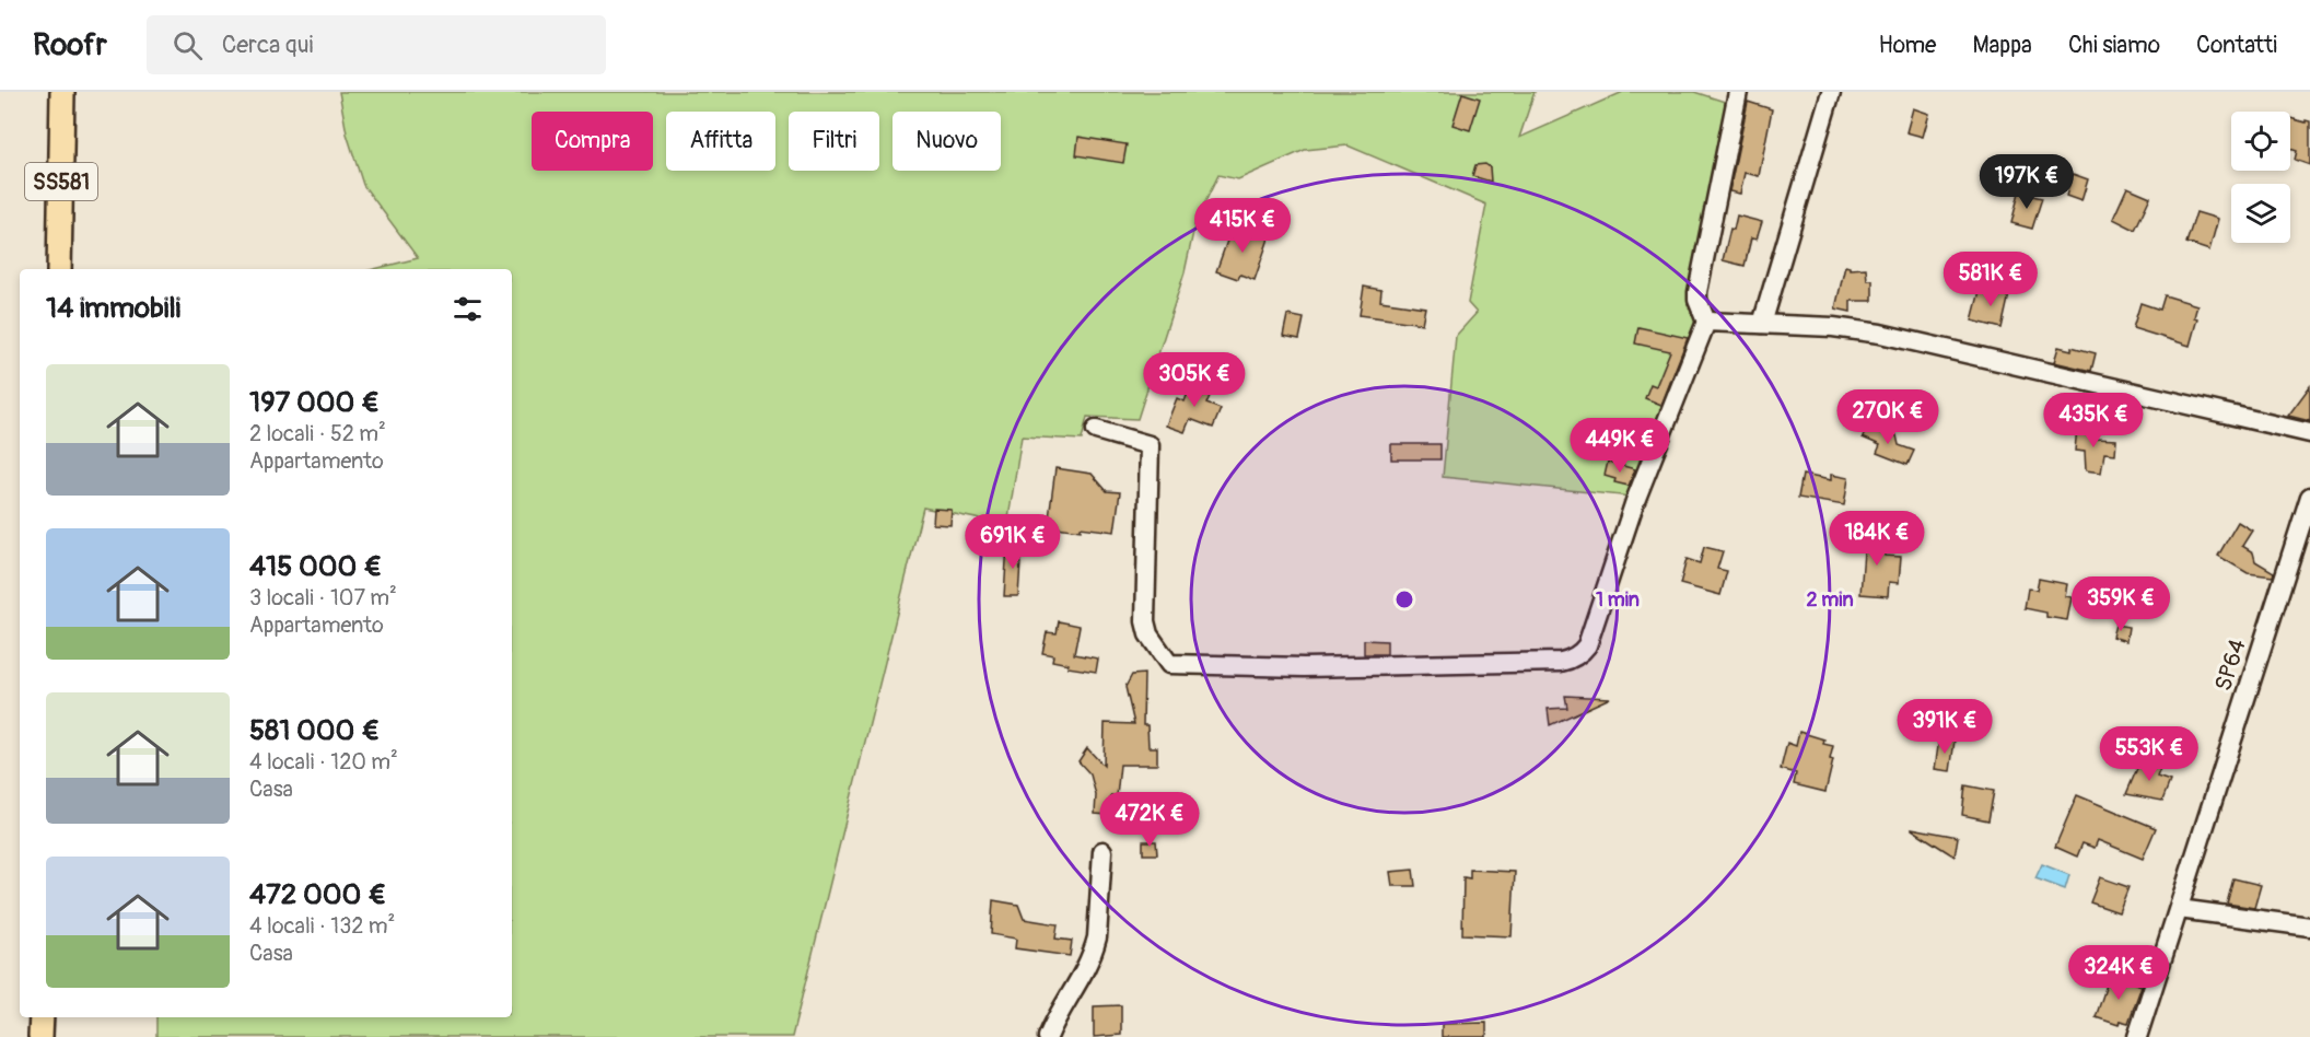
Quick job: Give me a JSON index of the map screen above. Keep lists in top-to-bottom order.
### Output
{
  "streets": {
    "main road": ["SS581"],
    "street": ["SP64"]
  },
  "page": {
    "header": "Roofr",
    "search": "Cerca qui",
    "nav": [
      "Home",
      "Mappa",
      "Chi siamo",
      "Contatti"
    ],
    "chip": [
      "Compra",
      "Affitta",
      "Filtri",
      "Nuovo"
    ],
    "price": [
      "197K €",
      "415K €",
      "581K €",
      "305K €",
      "270K €",
      "435K €",
      "449K €",
      "184K €",
      "691K €",
      "359K €",
      "391K €",
      "553K €",
      "472K €",
      "324K €"
    ],
    "heading": "14 immobili",
    "list": [
      {
        "name": "197 000 €",
        "note": "2 locali · 52 m² · Appartamento"
      },
      {
        "name": "415 000 €",
        "note": "3 locali · 107 m² · Appartamento"
      },
      {
        "name": "581 000 €",
        "note": "4 locali · 120 m² · Casa"
      },
      {
        "name": "472 000 €",
        "note": "4 locali · 132 m² · Casa"
      }
    ]
  },
  "rings": ["1 min", "2 min"]
}
